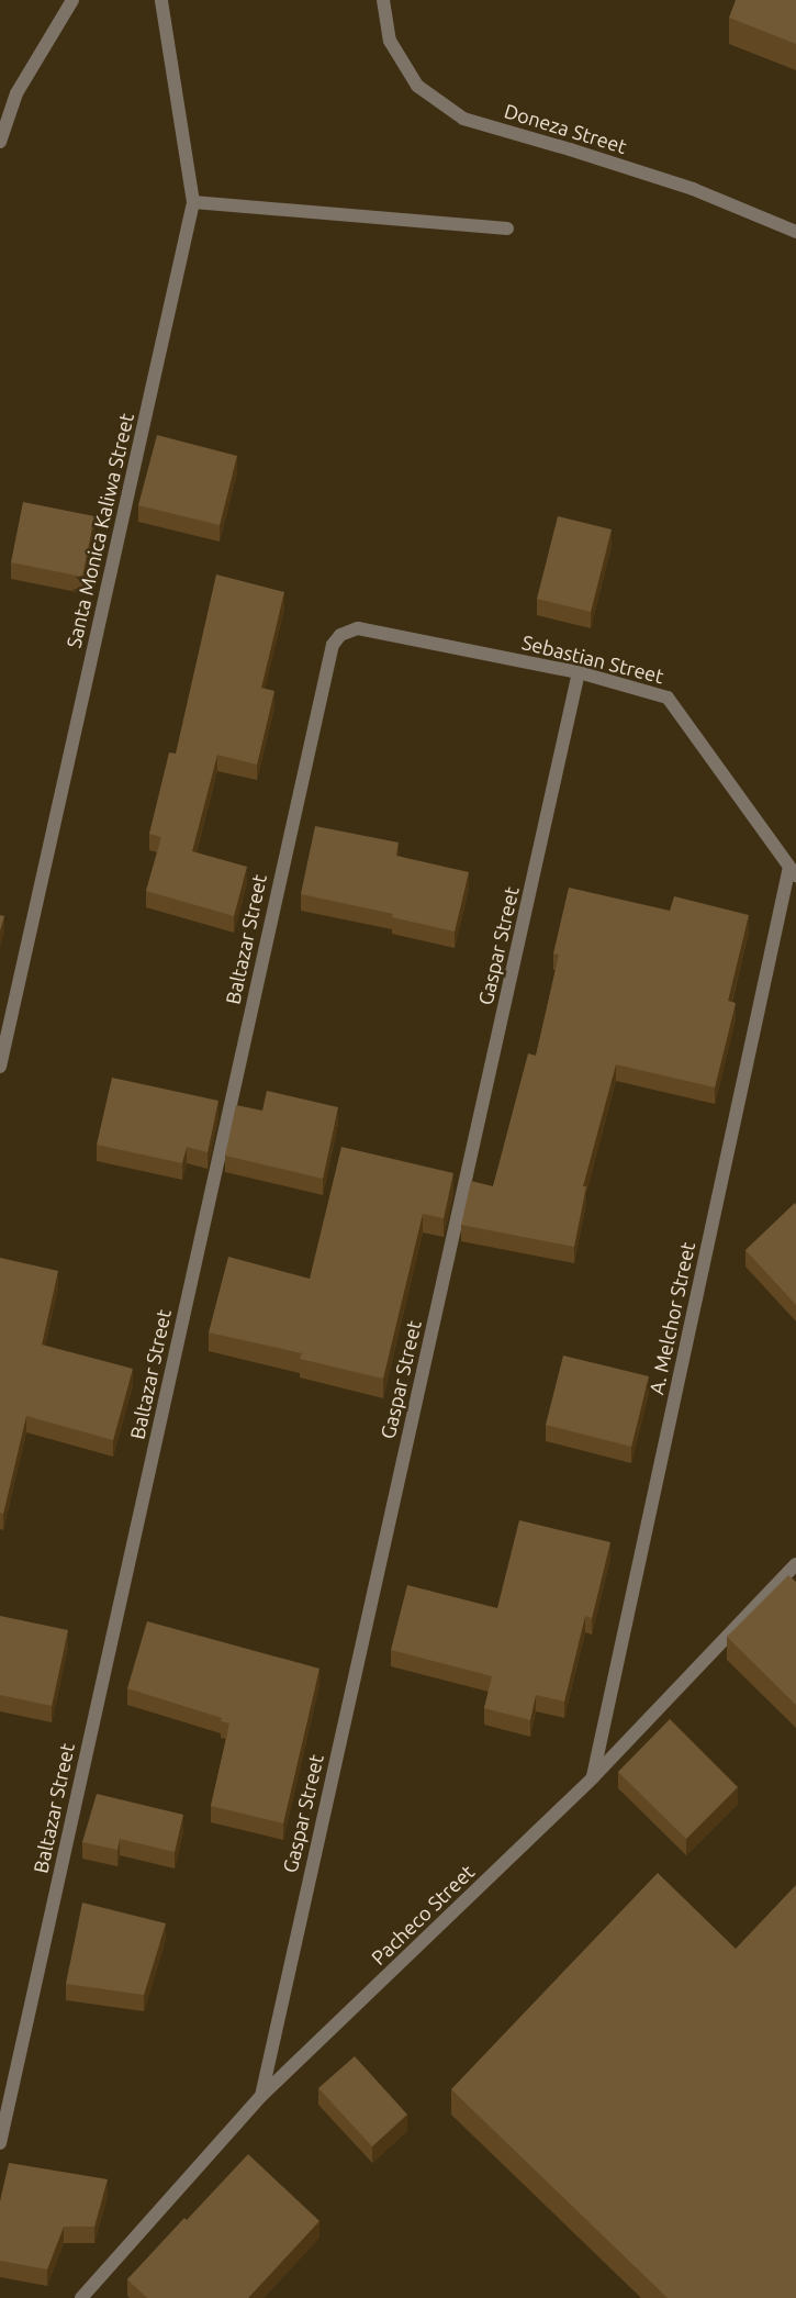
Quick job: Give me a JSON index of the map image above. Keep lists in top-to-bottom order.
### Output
{
  "streets": {
    "street": [
      "Doneza Street",
      "Santa Monica Kaliwa Street",
      "Sebastian Street",
      "Baltazar Street",
      "Gaspar Street",
      "A. Melchor Street",
      "Pacheco Street"
    ]
  },
  "crossings": [
    ["Sebastian Street", "Baltazar Street"],
    ["Sebastian Street", "Gaspar Street"],
    ["Sebastian Street", "A. Melchor Street"],
    ["Gaspar Street", "Pacheco Street"],
    ["A. Melchor Street", "Pacheco Street"]
  ]
}
